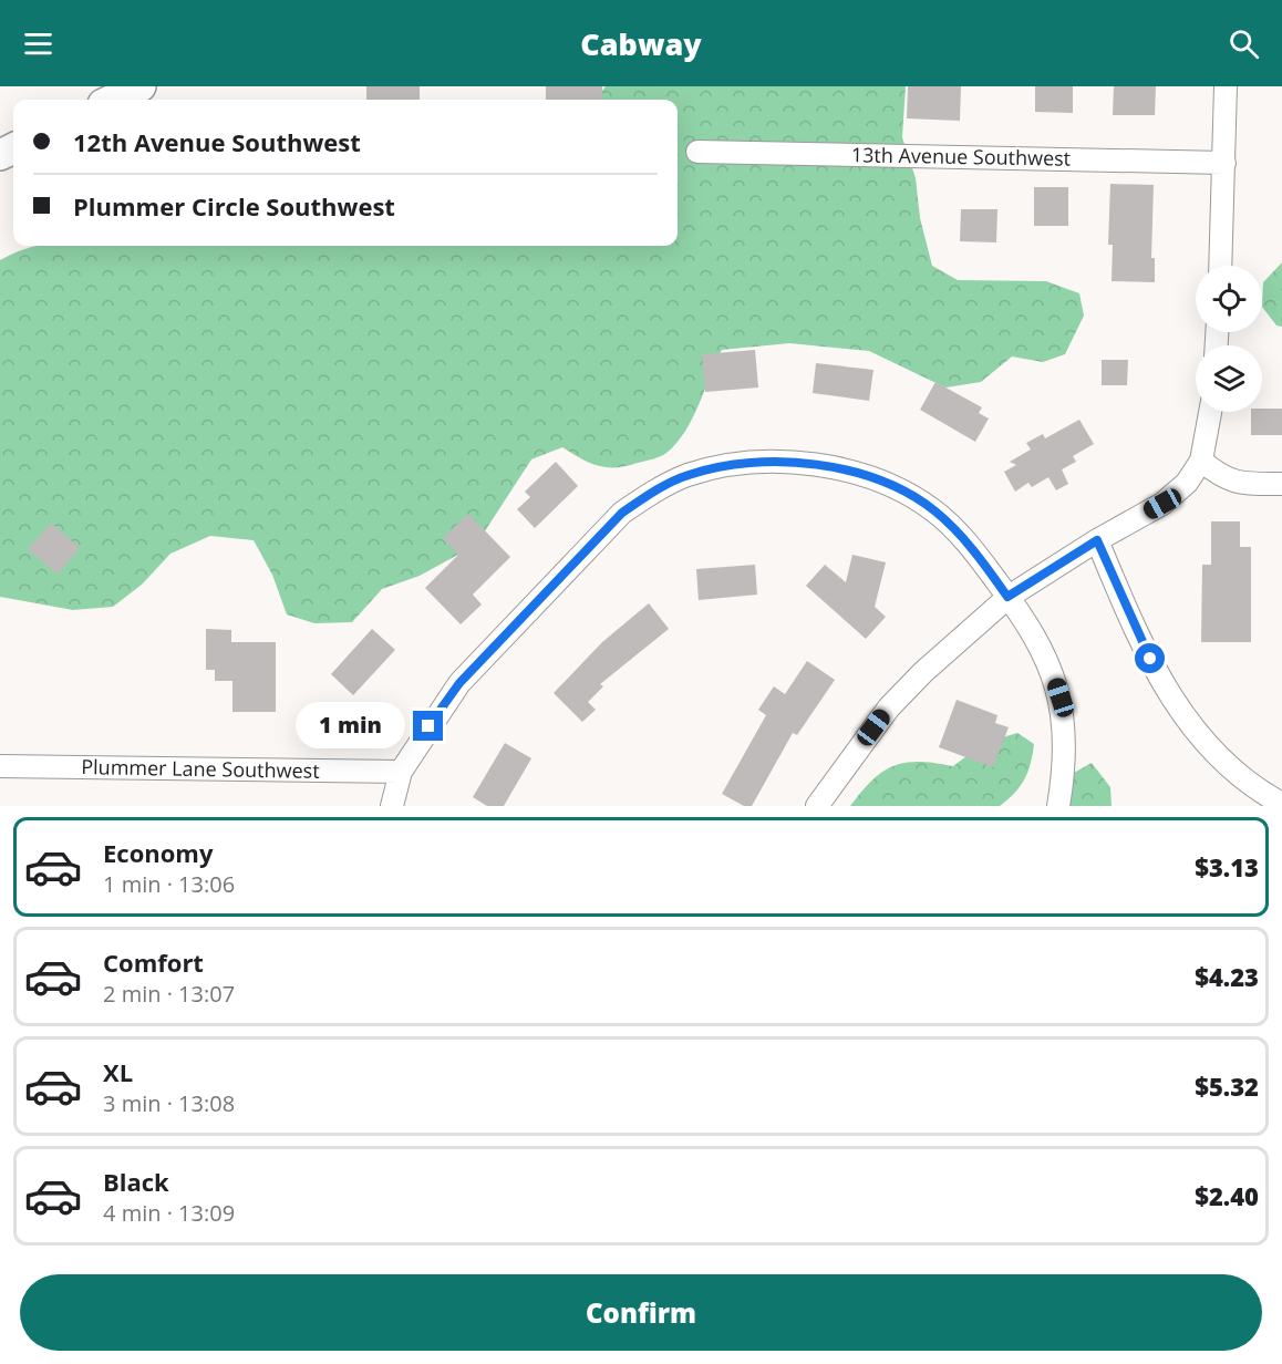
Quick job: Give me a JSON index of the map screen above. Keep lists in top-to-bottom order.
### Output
{
  "streets": {
    "street": ["13th Avenue Southwest", "Plummer Lane Southwest"]
  },
  "page": {
    "header": "Cabway",
    "banner": ["12th Avenue Southwest", "Plummer Circle Southwest"],
    "bubble": "1 min",
    "list": [
      {
        "name": "Economy",
        "note": "1 min · 13:06",
        "value": "$3.13"
      },
      {
        "name": "Comfort",
        "note": "2 min · 13:07",
        "value": "$4.23"
      },
      {
        "name": "XL",
        "note": "3 min · 13:08",
        "value": "$5.32"
      },
      {
        "name": "Black",
        "note": "4 min · 13:09",
        "value": "$2.40"
      }
    ],
    "buttons": "Confirm"
  }
}
